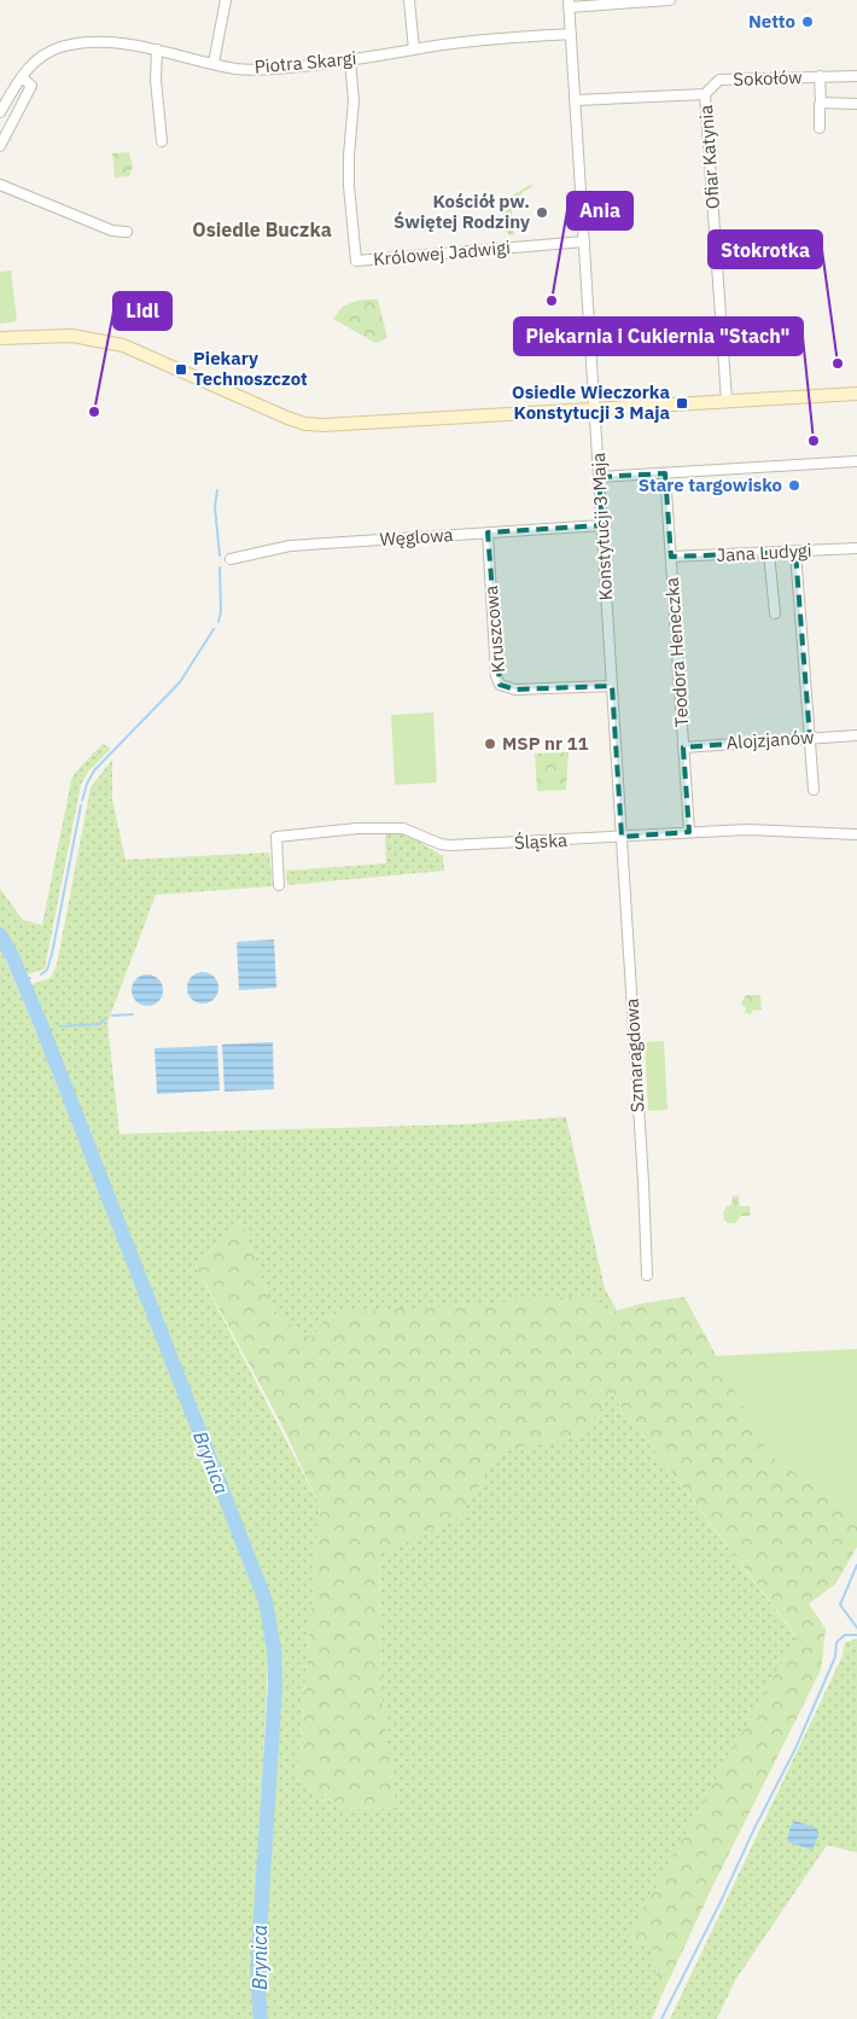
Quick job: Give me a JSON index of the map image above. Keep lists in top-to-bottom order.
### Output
{
  "streets": {
    "street": [
      "Piotra Skargi",
      "Sokołów",
      "Ofiar Katynia",
      "Królowej Jadwigi",
      "Konstytucji 3 Maja",
      "Węglowa",
      "Jana Ludygi",
      "Kruszcowa",
      "Teodora Heneczka",
      "Alojzjanów",
      "Śląska",
      "Szmaragdowa"
    ]
  },
  "crossings": [
    ["Piotra Skargi", "Królowej Jadwigi"],
    ["Piotra Skargi", "Konstytucji 3 Maja"],
    ["Sokołów", "Ofiar Katynia"],
    ["Sokołów", "Konstytucji 3 Maja"],
    ["Królowej Jadwigi", "Konstytucji 3 Maja"],
    ["Konstytucji 3 Maja", "Węglowa"],
    ["Konstytucji 3 Maja", "Kruszcowa"],
    ["Konstytucji 3 Maja", "Śląska"],
    ["Konstytucji 3 Maja", "Szmaragdowa"],
    ["Węglowa", "Kruszcowa"],
    ["Jana Ludygi", "Teodora Heneczka"],
    ["Teodora Heneczka", "Alojzjanów"],
    ["Teodora Heneczka", "Śląska"],
    ["Śląska", "Szmaragdowa"]
  ],
  "districts": ["Osiedle Buczka"],
  "water": ["Brynica"],
  "places": {
    "other": [
      "Netto",
      "Kościół pw. Świętej Rodziny",
      "Ania",
      "Stokrotka",
      "Lidl",
      "Piekarnia i Cukiernia \"Stach\"",
      "Stare targowisko",
      "MSP nr 11"
    ],
    "transit": ["Piekary Technoszczot", "Osiedle Wieczorka Konstytucji 3 Maja"]
  }
}
